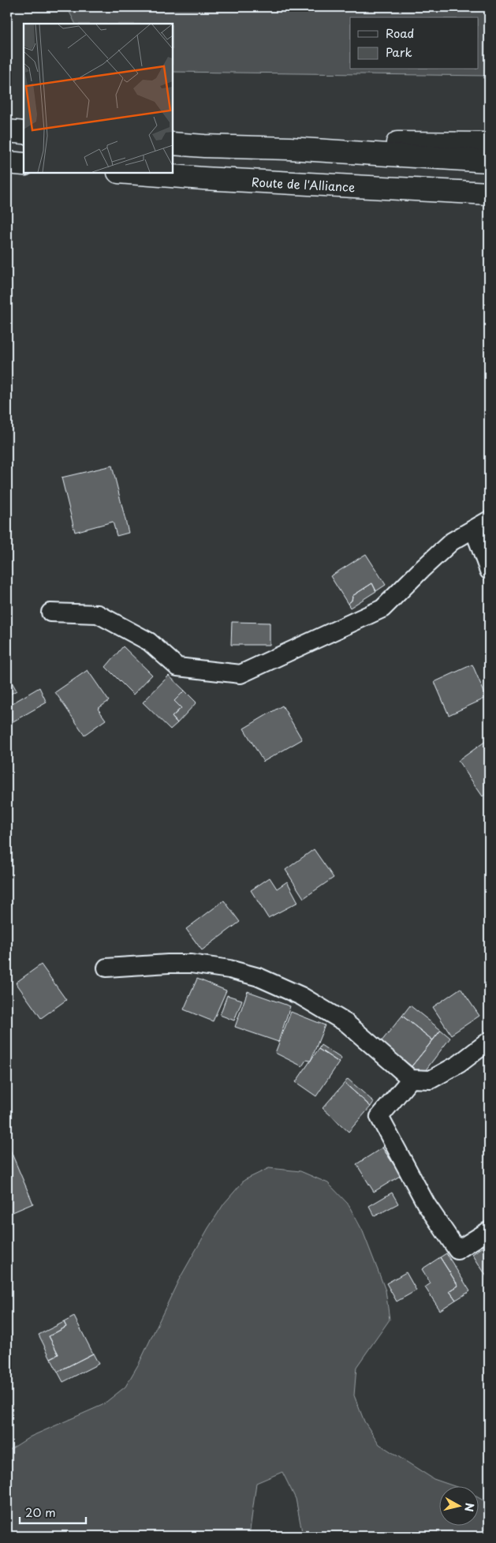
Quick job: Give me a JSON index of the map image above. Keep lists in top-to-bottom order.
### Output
{
  "streets": {
    "highway": ["Route de l'Alliance"]
  },
  "legend": ["Road", "Park"],
  "scale_bar": "20 m",
  "north": "right"
}
